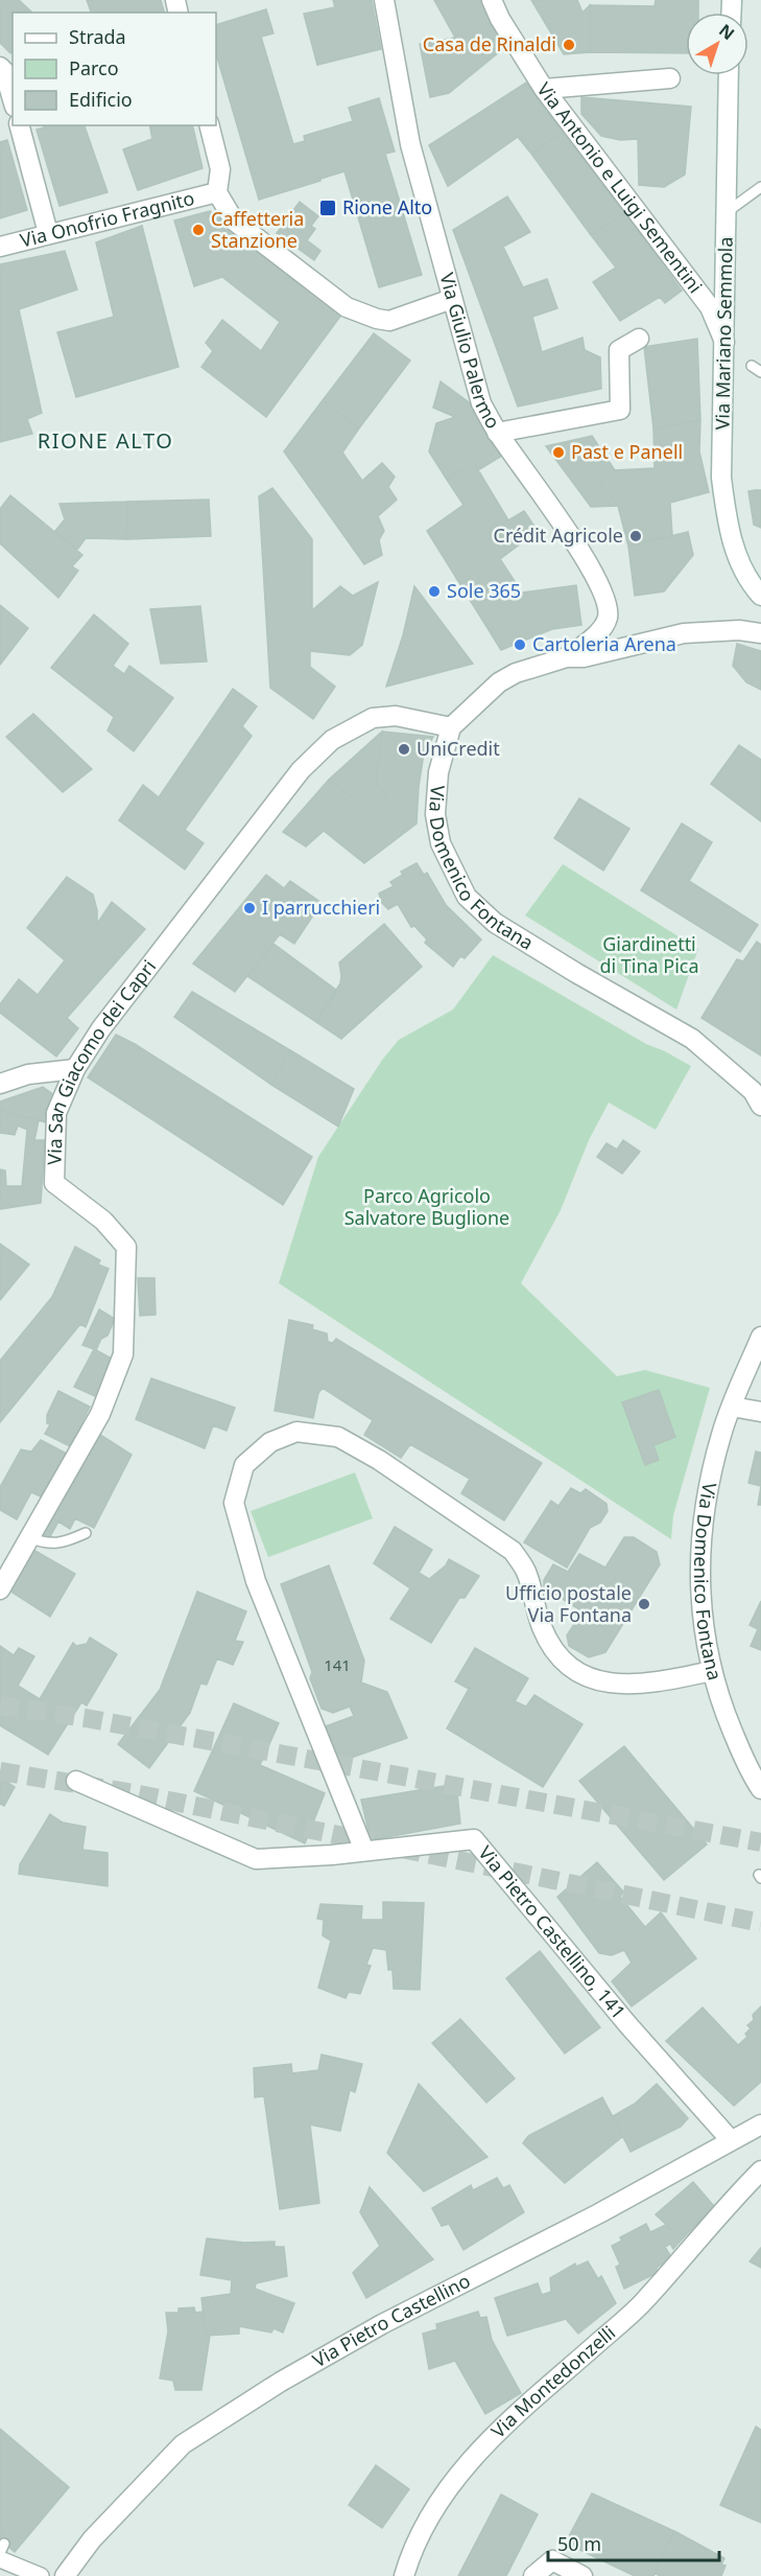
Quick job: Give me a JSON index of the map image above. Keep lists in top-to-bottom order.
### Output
{
  "streets": {
    "street": [
      "Via Antonio e Luigi Sementini",
      "Via Onofrio Fragnito",
      "Via Mariano Semmola",
      "Via Giulio Palermo",
      "Via Domenico Fontana",
      "Via San Giacomo dei Capri",
      "Via Pietro Castellino, 141",
      "Via Pietro Castellino",
      "Via Montedonzelli"
    ]
  },
  "crossings": [
    ["Via Antonio e Luigi Sementini", "Via Mariano Semmola"],
    ["Via Domenico Fontana", "Via San Giacomo dei Capri"],
    ["Via Pietro Castellino, 141", "Via Pietro Castellino"]
  ],
  "districts": ["RIONE ALTO"],
  "parks": ["Giardinetti di Tina Pica", "Parco Agricolo Salvatore Buglione"],
  "places": {
    "other": [
      "Casa de Rinaldi",
      "Caffetteria Stanzione",
      "Past e Panell",
      "Crédit Agricole",
      "Sole 365",
      "Cartoleria Arena",
      "UniCredit",
      "I parrucchieri",
      "Ufficio postale Via Fontana"
    ],
    "transit": ["Rione Alto"]
  },
  "house_numbers": ["141"],
  "legend": ["Strada", "Parco", "Edificio"],
  "scale_bar": "50 m",
  "north": "top right"
}
